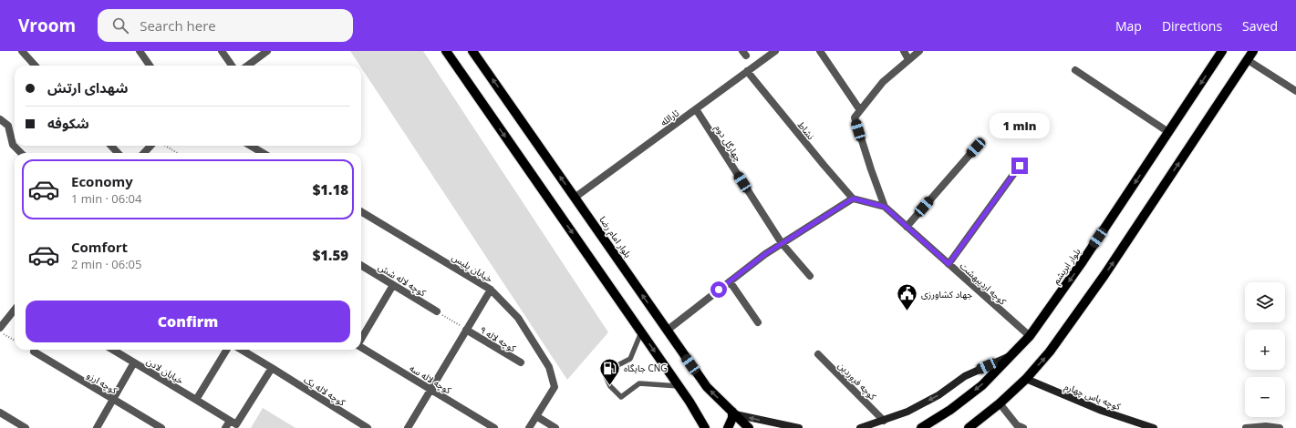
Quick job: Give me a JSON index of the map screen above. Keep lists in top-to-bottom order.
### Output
{
  "streets": {
    "main road": ["بلوار امام رضا", "بلوار ابریشم", "کوچه یاس چهارم"],
    "street": [
      "ثارالله",
      "نشاط",
      "چهارگل دوم",
      "خیابان پلیس",
      "کوچه لاله شش",
      "کوچه اردیبهشت",
      "کوچه لاله ۹",
      "خیابان لادن",
      "کوچه لاله سه",
      "کوچه فروردین",
      "کوچه ارزو",
      "کوچه لاله یک"
    ]
  },
  "crossings": [
    ["ثارالله", "نشاط"],
    ["ثارالله", "چهارگل دوم"],
    ["ثارالله", "بلوار امام رضا"],
    ["نشاط", "کوچه اردیبهشت"],
    ["بلوار ابریشم", "کوچه اردیبهشت"]
  ],
  "places": {
    "public building": ["جهاد کشاورزی"],
    "fuel station": ["جایگاه CNG"]
  },
  "page": {
    "header": "Vroom",
    "search": "Search here",
    "nav": ["Map", "Directions", "Saved"],
    "banner": ["شهدای ارتش", "شکوفه"],
    "bubble": "1 min",
    "list": [
      {
        "name": "Economy",
        "note": "1 min · 06:04",
        "value": "$1.18"
      },
      {
        "name": "Comfort",
        "note": "2 min · 06:05",
        "value": "$1.59"
      }
    ],
    "map_buttons": ["+", "−"],
    "buttons": "Confirm"
  }
}
